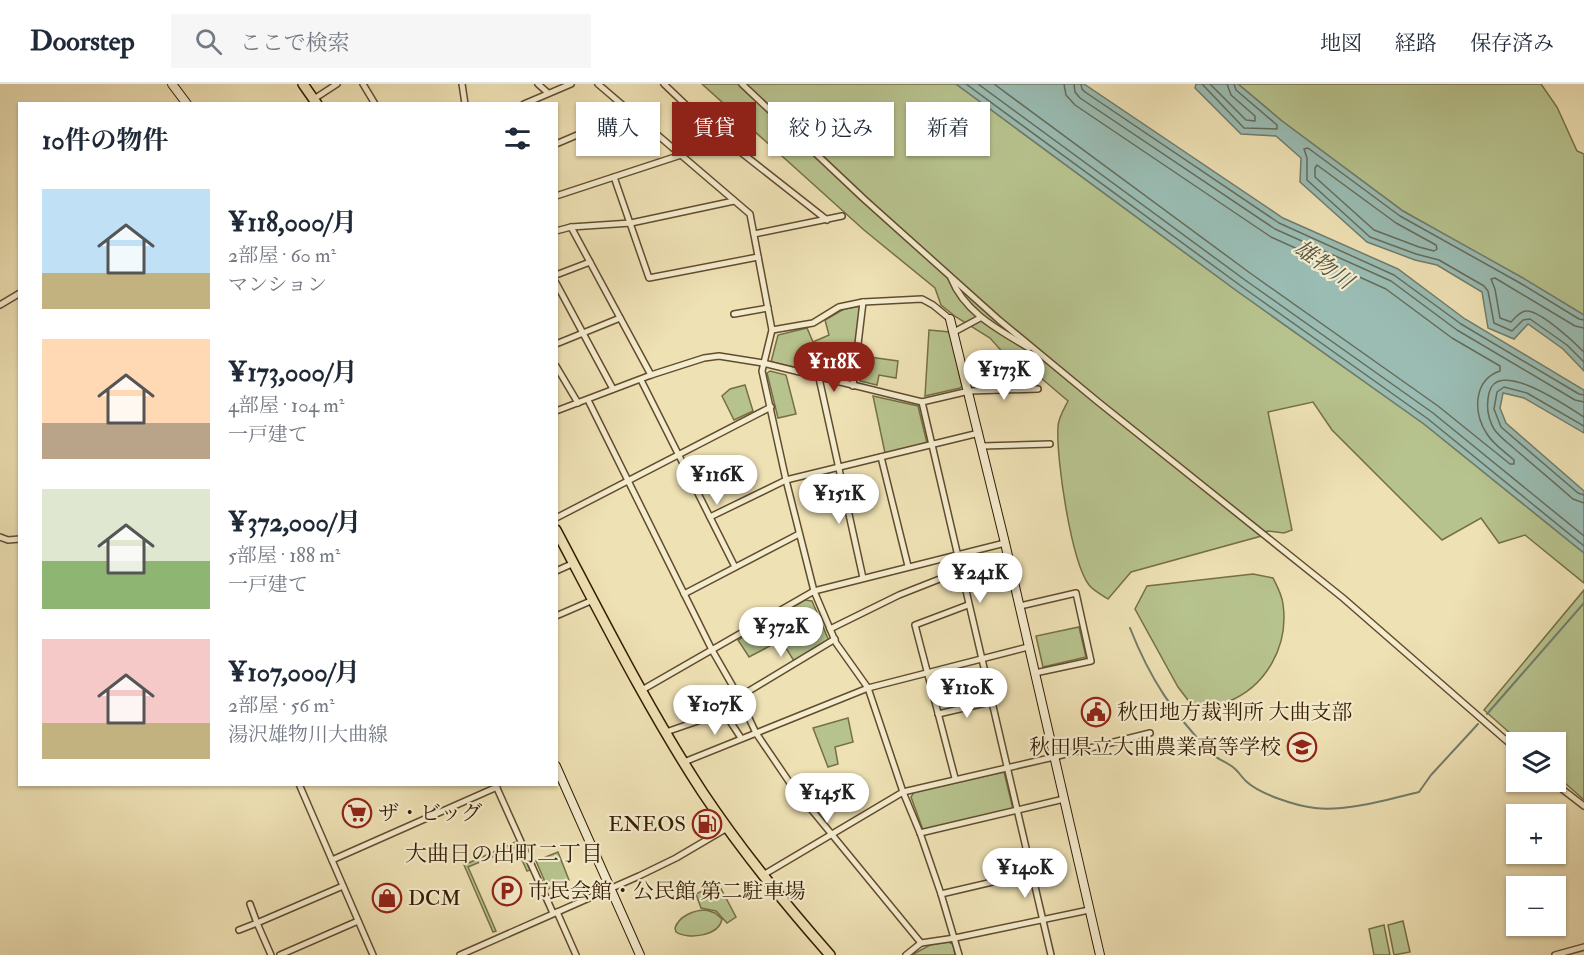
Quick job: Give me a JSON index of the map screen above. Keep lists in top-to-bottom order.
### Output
{
  "districts": ["大曲日の出町二丁目"],
  "water": ["雄物川"],
  "places": {
    "public building": ["秋田地方裁判所 大曲支部"],
    "school or university": ["秋田県立大曲農業高等学校"],
    "supermarket": ["ザ・ビッグ"],
    "fuel station": ["ENEOS"],
    "parking": ["市民会館・公民館 第二駐車場"],
    "shop": ["DCM"]
  },
  "page": {
    "header": "Doorstep",
    "search": "ここで検索",
    "nav": ["地図", "経路", "保存済み"],
    "chip": [
      "購入",
      "賃貸",
      "絞り込み",
      "新着"
    ],
    "heading": "10件の物件",
    "list": [
      {
        "name": "¥118,000/月",
        "note": "2部屋 · 60 m² · マンション"
      },
      {
        "name": "¥173,000/月",
        "note": "4部屋 · 104 m² · 一戸建て"
      },
      {
        "name": "¥372,000/月",
        "note": "5部屋 · 188 m² · 一戸建て"
      },
      {
        "name": "¥107,000/月",
        "note": "2部屋 · 56 m² · 湯沢雄物川大曲線"
      }
    ],
    "price": [
      "¥118K",
      "¥173K",
      "¥116K",
      "¥151K",
      "¥241K",
      "¥372K",
      "¥110K",
      "¥107K",
      "¥145K",
      "¥140K"
    ],
    "map_buttons": ["+", "−"]
  }
}
